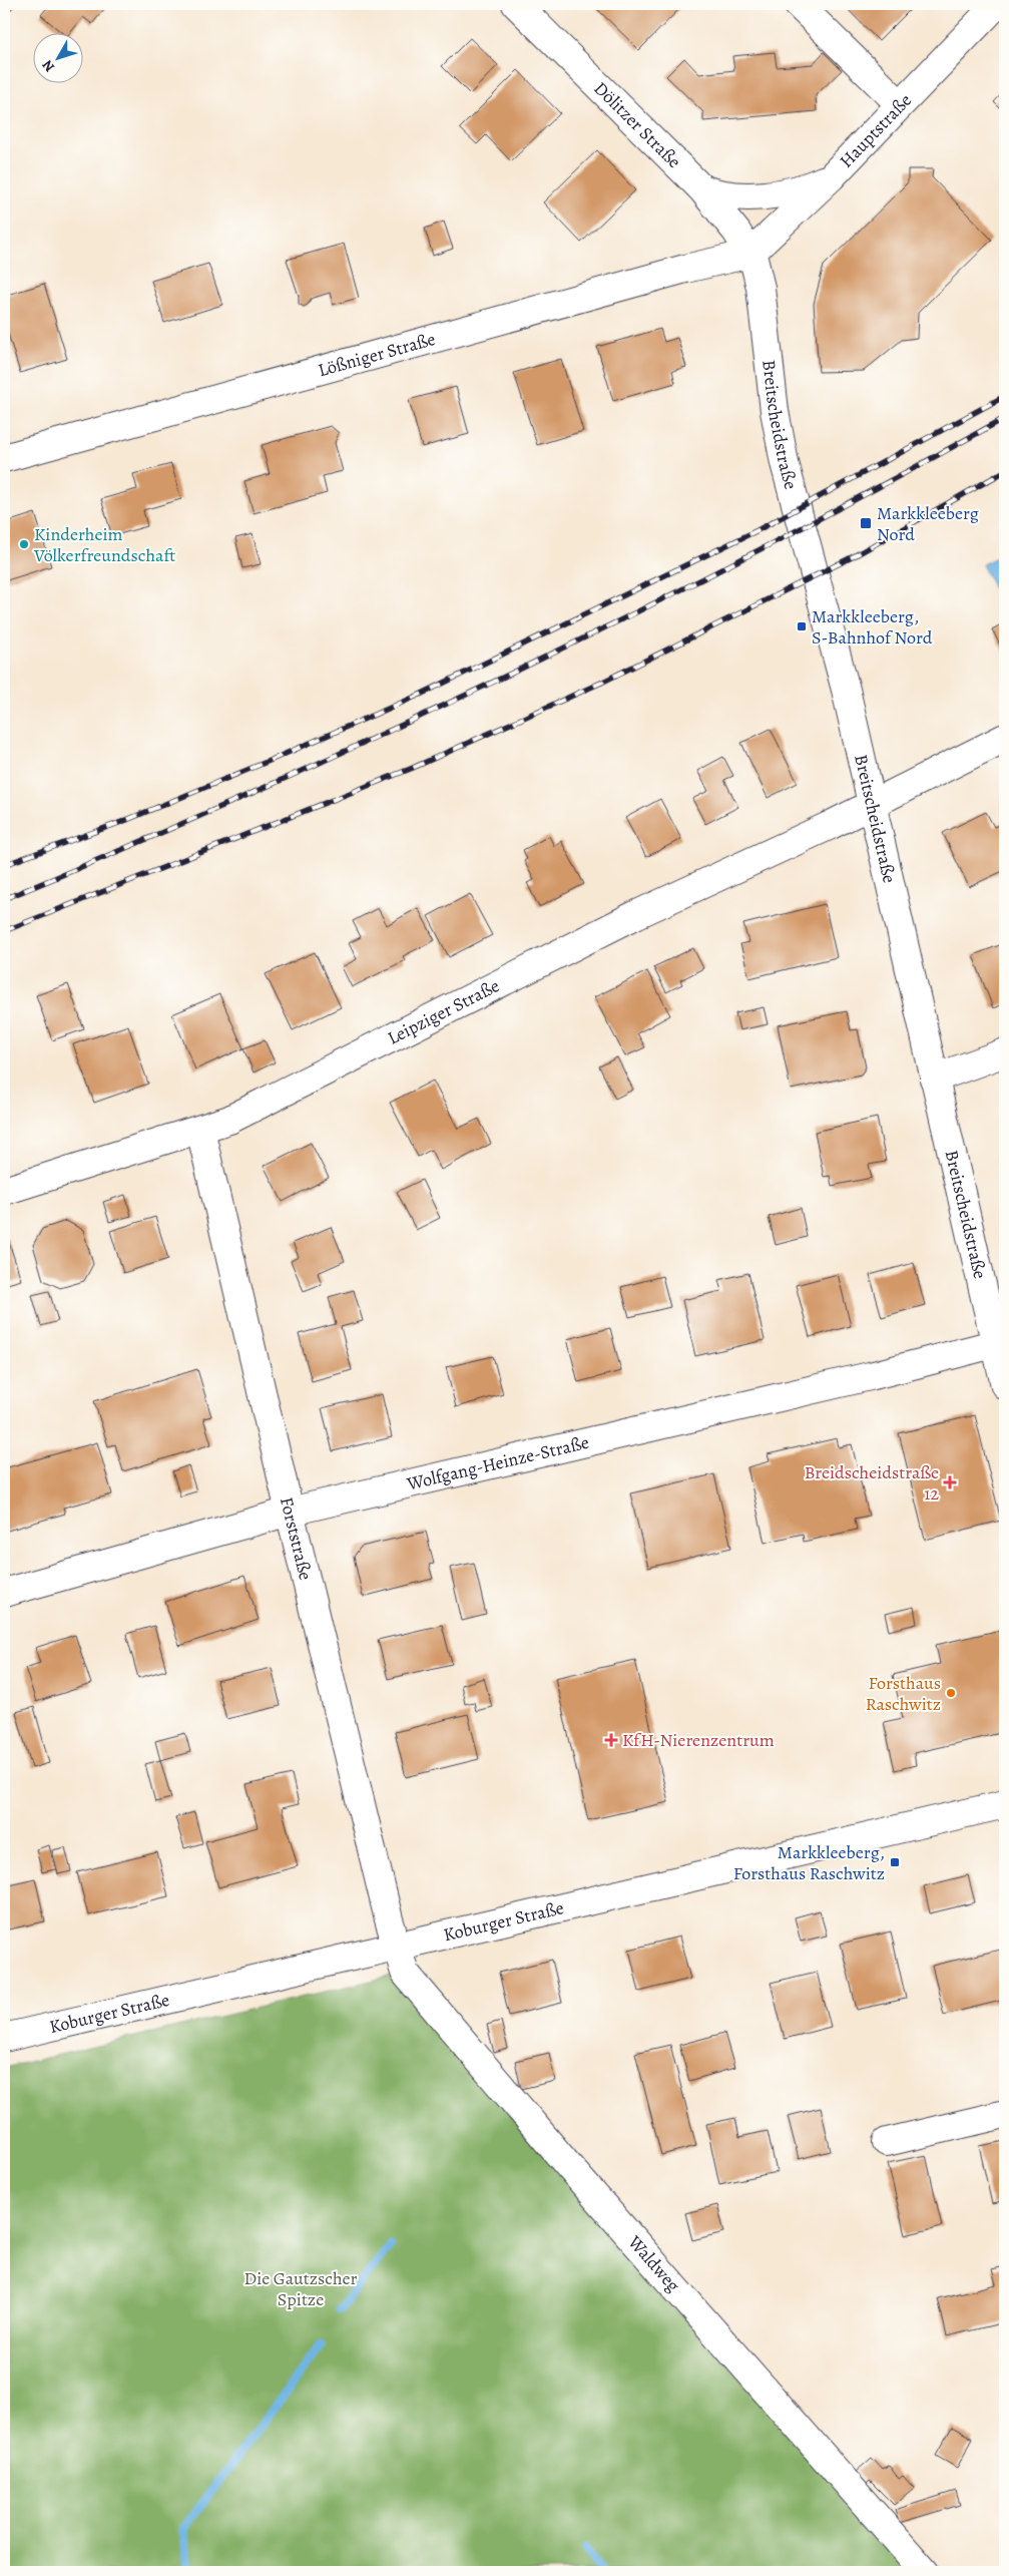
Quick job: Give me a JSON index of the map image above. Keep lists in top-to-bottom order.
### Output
{
  "streets": {
    "street": [
      "Dölitzer Straße",
      "Hauptstraße",
      "Lößniger Straße",
      "Breitscheidstraße",
      "Leipziger Straße",
      "Wolfgang-Heinze-Straße",
      "Forststraße",
      "Koburger Straße",
      "Waldweg"
    ]
  },
  "crossings": [
    ["Dölitzer Straße", "Hauptstraße"],
    ["Dölitzer Straße", "Lößniger Straße"],
    ["Dölitzer Straße", "Breitscheidstraße"],
    ["Hauptstraße", "Lößniger Straße"],
    ["Hauptstraße", "Breitscheidstraße"],
    ["Lößniger Straße", "Breitscheidstraße"],
    ["Breitscheidstraße", "Leipziger Straße"],
    ["Breitscheidstraße", "Wolfgang-Heinze-Straße"],
    ["Leipziger Straße", "Forststraße"],
    ["Wolfgang-Heinze-Straße", "Forststraße"],
    ["Forststraße", "Koburger Straße"],
    ["Forststraße", "Waldweg"],
    ["Koburger Straße", "Waldweg"]
  ],
  "parks": ["Die Gautzscher Spitze"],
  "places": {
    "transit": ["Markkleeberg Nord", "Markkleeberg, S-Bahnhof Nord", "Markkleeberg, Forsthaus Raschwitz"],
    "other": ["Kinderheim Völkerfreundschaft", "Forsthaus Raschwitz"],
    "health": ["Breidscheidstraße 12", "KfH-Nierenzentrum"]
  },
  "north": "bottom left"
}
